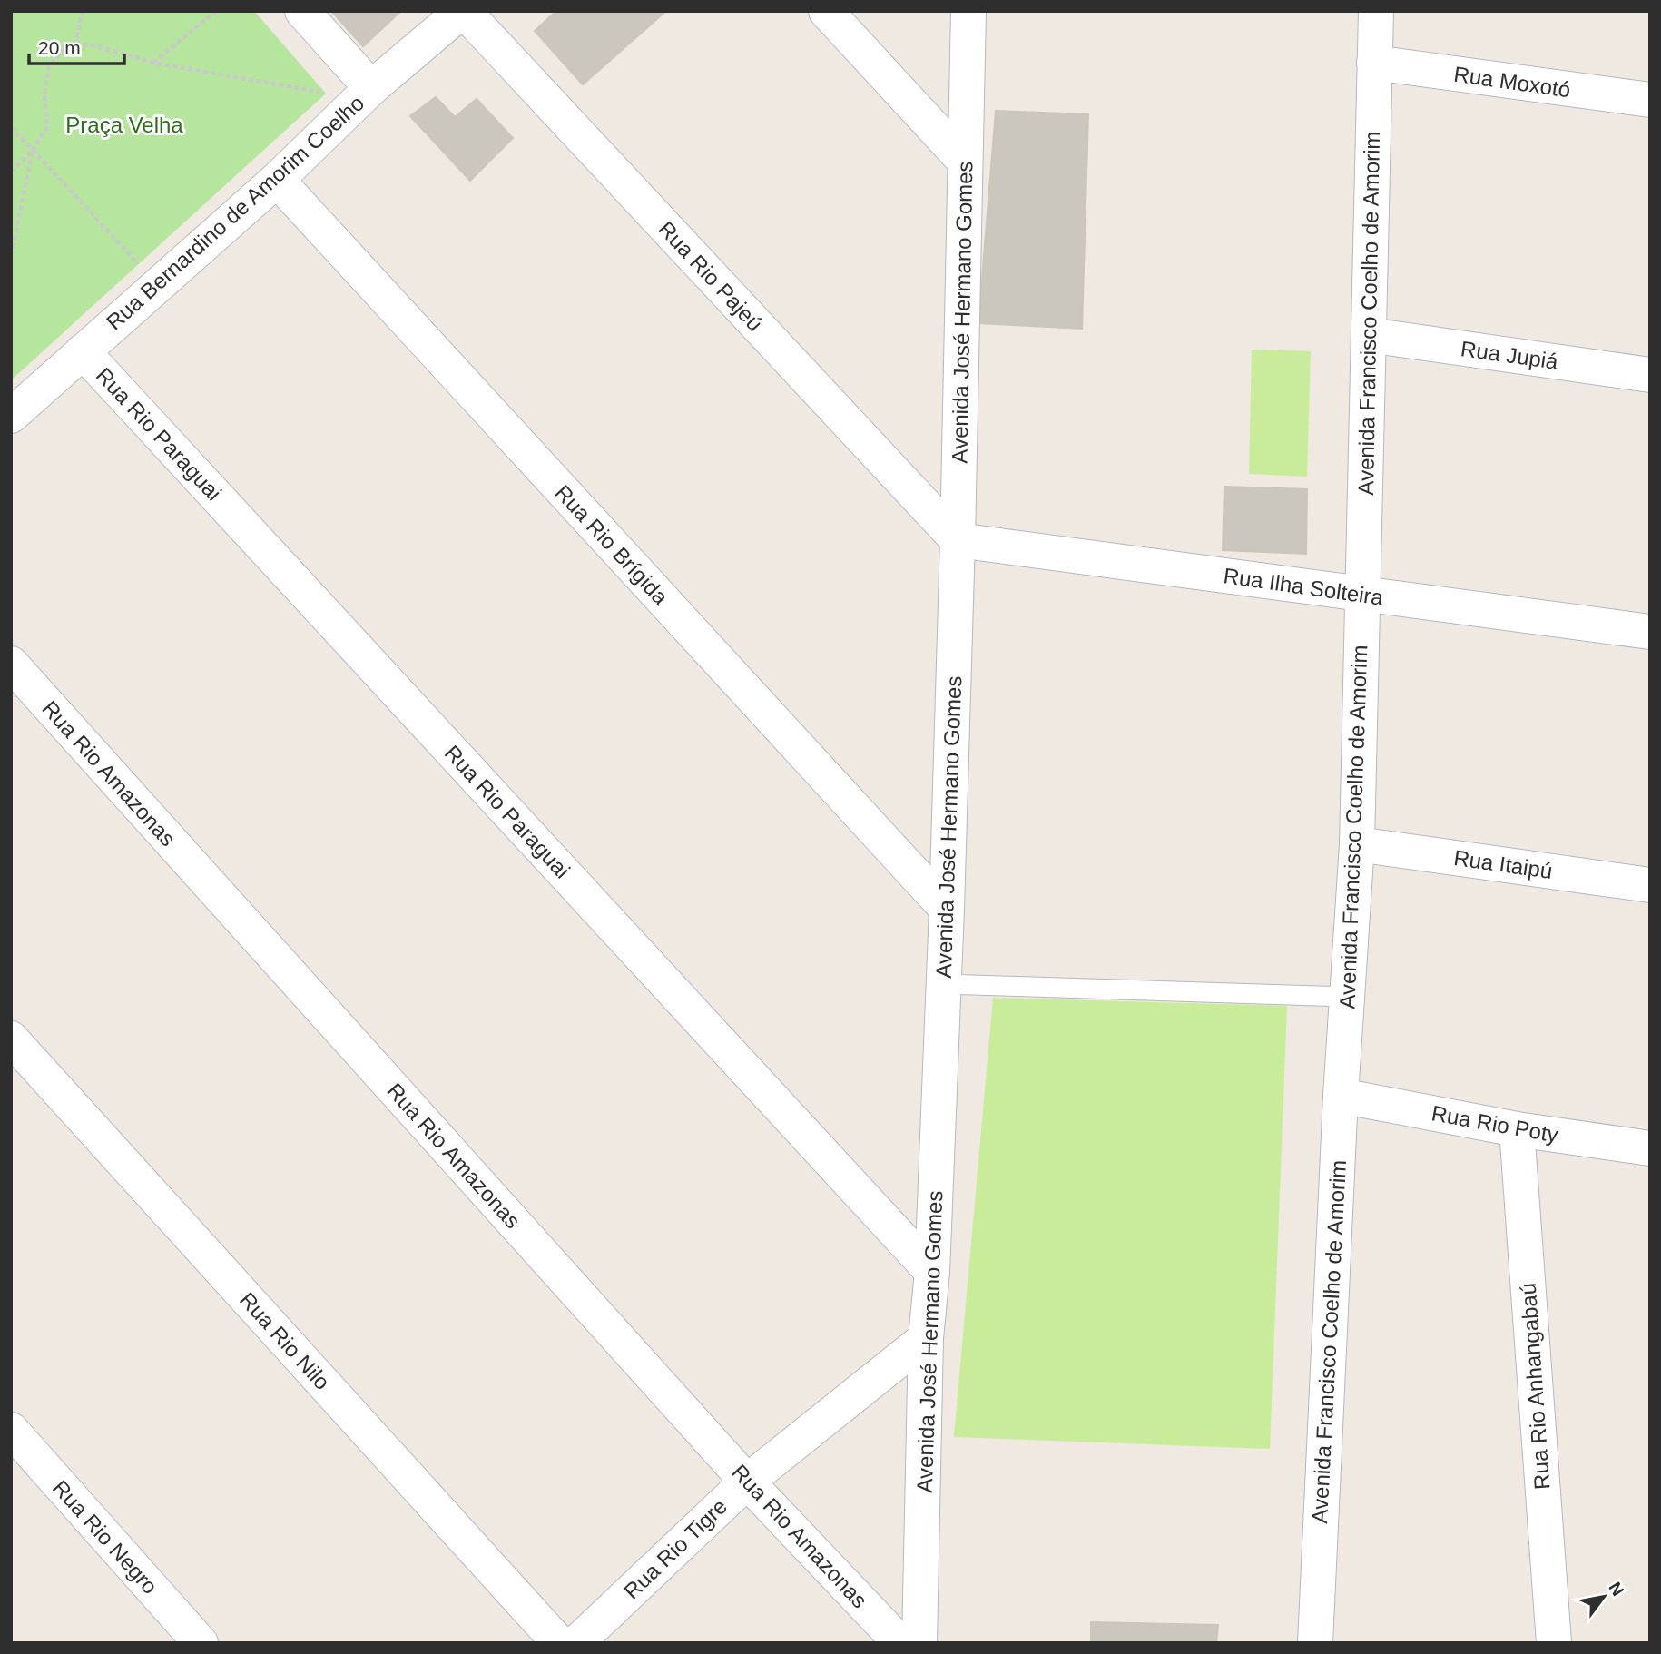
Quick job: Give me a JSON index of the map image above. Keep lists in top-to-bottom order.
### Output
{
  "streets": {
    "street": [
      "Rua Moxotó",
      "Rua Bernardino de Amorim Coelho",
      "Rua Rio Pajeú",
      "Avenida José Hermano Gomes",
      "Avenida Francisco Coelho de Amorim",
      "Rua Jupiá",
      "Rua Rio Paraguai",
      "Rua Rio Brígida",
      "Rua Ilha Solteira",
      "Rua Rio Amazonas",
      "Rua Itaipú",
      "Rua Rio Poty",
      "Rua Rio Nilo",
      "Rua Rio Anhangabaú",
      "Rua Rio Negro",
      "Rua Rio Tigre"
    ]
  },
  "crossings": [
    ["Rua Moxotó", "Avenida Francisco Coelho de Amorim"],
    ["Rua Bernardino de Amorim Coelho", "Rua Rio Pajeú"],
    ["Rua Bernardino de Amorim Coelho", "Rua Rio Paraguai"],
    ["Rua Bernardino de Amorim Coelho", "Rua Rio Brígida"],
    ["Rua Rio Pajeú", "Avenida José Hermano Gomes"],
    ["Rua Rio Pajeú", "Rua Ilha Solteira"],
    ["Avenida José Hermano Gomes", "Rua Rio Paraguai"],
    ["Avenida José Hermano Gomes", "Rua Rio Brígida"],
    ["Avenida José Hermano Gomes", "Rua Ilha Solteira"],
    ["Avenida José Hermano Gomes", "Rua Rio Tigre"],
    ["Avenida Francisco Coelho de Amorim", "Rua Jupiá"],
    ["Avenida Francisco Coelho de Amorim", "Rua Ilha Solteira"],
    ["Avenida Francisco Coelho de Amorim", "Rua Itaipú"],
    ["Avenida Francisco Coelho de Amorim", "Rua Rio Poty"],
    ["Rua Rio Amazonas", "Rua Rio Tigre"],
    ["Rua Rio Poty", "Rua Rio Anhangabaú"]
  ],
  "parks": ["Praça Velha"],
  "scale_bar": "20 m",
  "north": "top right"
}
